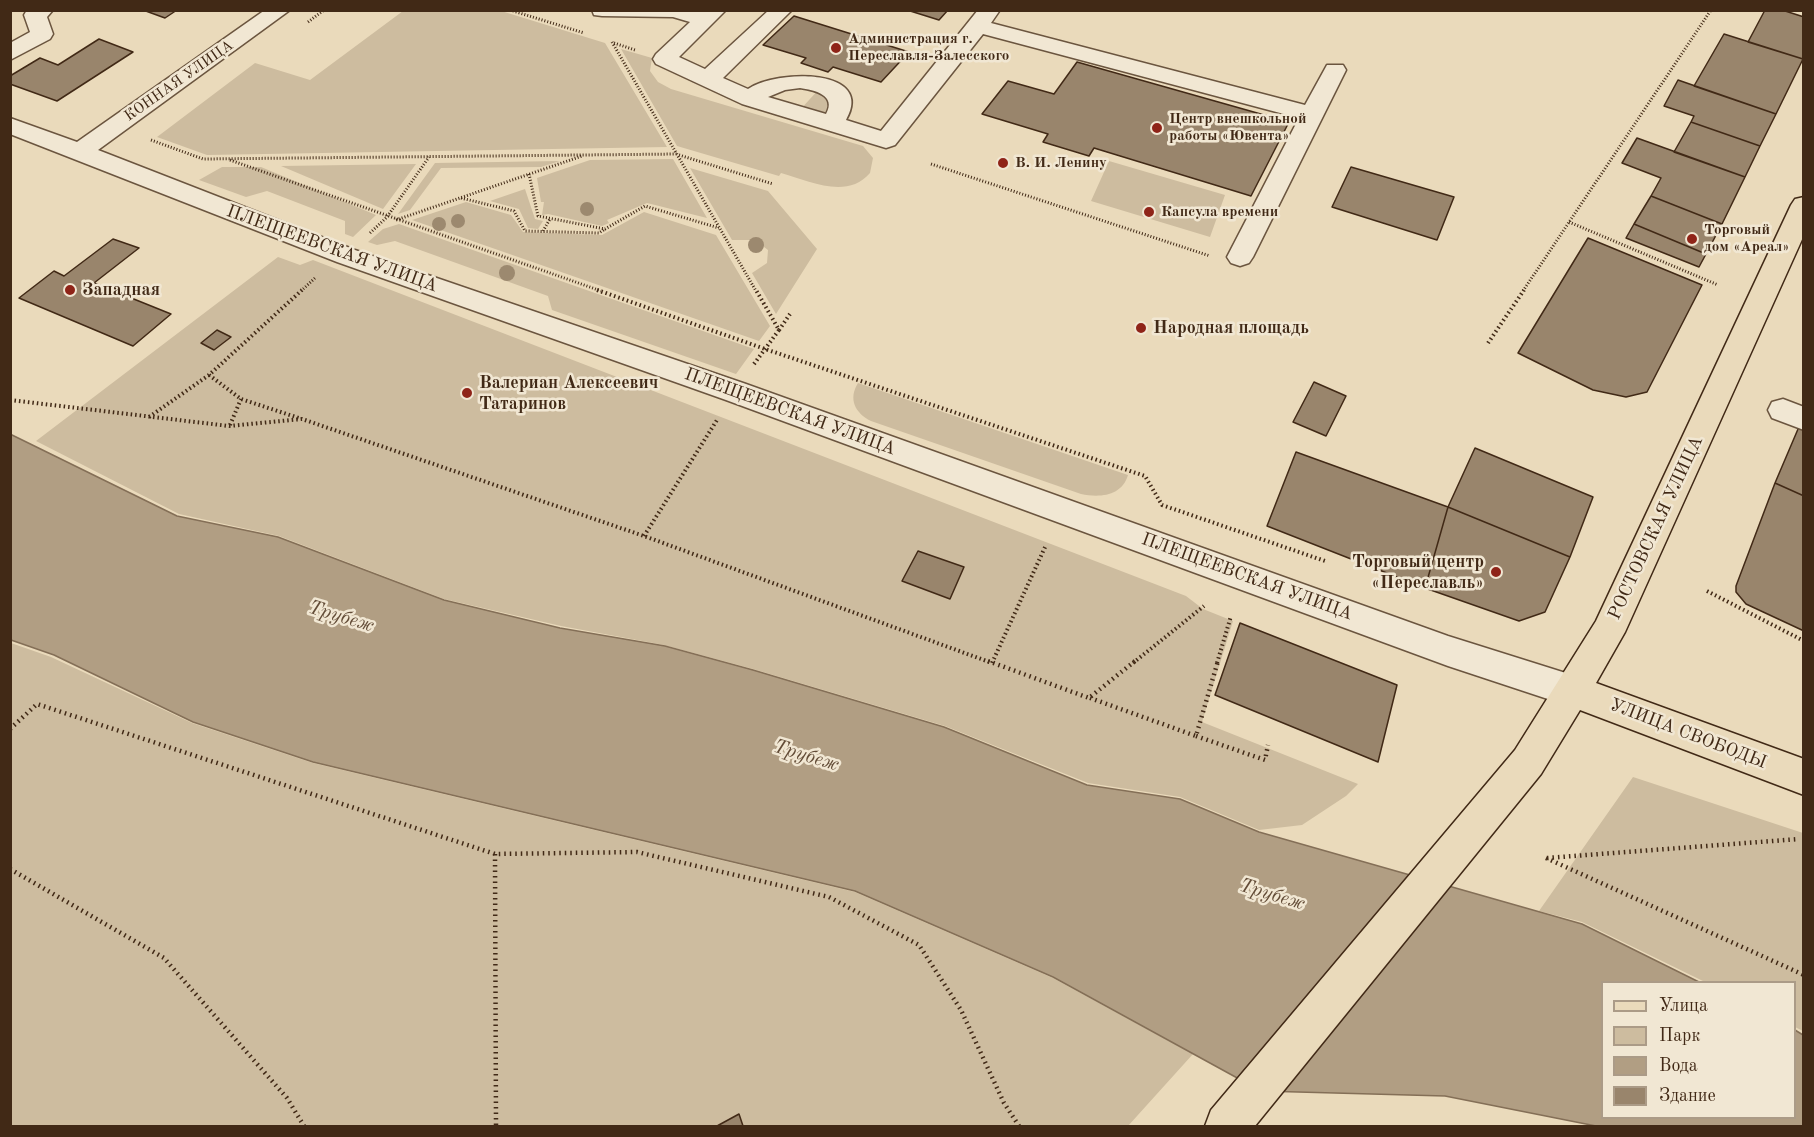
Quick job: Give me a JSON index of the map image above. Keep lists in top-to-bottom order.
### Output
{
  "streets": {
    "main road": ["РОСТОВСКАЯ УЛИЦА", "УЛИЦА СВОБОДЫ"],
    "street": ["КОННАЯ УЛИЦА", "ПЛЕЩЕЕВСКАЯ УЛИЦА"]
  },
  "crossings": [
    ["КОННАЯ УЛИЦА", "ПЛЕЩЕЕВСКАЯ УЛИЦА"],
    ["ПЛЕЩЕЕВСКАЯ УЛИЦА", "РОСТОВСКАЯ УЛИЦА"],
    ["ПЛЕЩЕЕВСКАЯ УЛИЦА", "УЛИЦА СВОБОДЫ"],
    ["РОСТОВСКАЯ УЛИЦА", "УЛИЦА СВОБОДЫ"]
  ],
  "water": ["Трубеж"],
  "places": [
    "Администрация г. Переславля-Залесского",
    "Центр внешкольной работы «Ювента»",
    "В. И. Ленину",
    "Капсула времени",
    "Торговый дом «Ареал»",
    "Западная",
    "Народная площадь",
    "Валериан Алексеевич Татаринов",
    "Торговый центр «Переславль»"
  ],
  "legend": [
    "Улица",
    "Парк",
    "Вода",
    "Здание"
  ]
}
